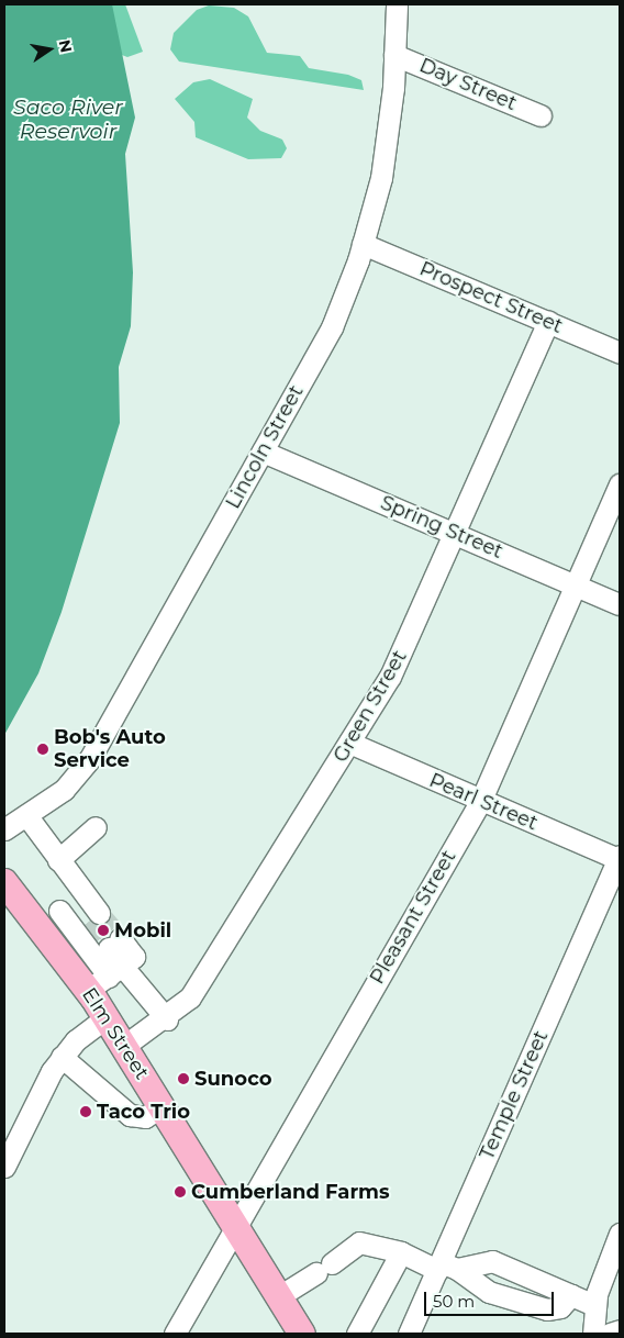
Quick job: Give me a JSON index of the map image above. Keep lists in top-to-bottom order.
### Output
{
  "streets": {
    "main road": ["Elm Street"],
    "street": [
      "Day Street",
      "Prospect Street",
      "Lincoln Street",
      "Spring Street",
      "Green Street",
      "Pearl Street",
      "Pleasant Street",
      "Temple Street"
    ]
  },
  "crossings": [
    ["Day Street", "Lincoln Street"],
    ["Prospect Street", "Lincoln Street"],
    ["Prospect Street", "Green Street"],
    ["Lincoln Street", "Spring Street"],
    ["Spring Street", "Green Street"],
    ["Spring Street", "Pleasant Street"],
    ["Green Street", "Pearl Street"],
    ["Green Street", "Elm Street"],
    ["Pearl Street", "Pleasant Street"],
    ["Pearl Street", "Temple Street"],
    ["Pleasant Street", "Elm Street"]
  ],
  "water": ["Saco River Reservoir"],
  "places": [
    "Bob's Auto Service",
    "Mobil",
    "Sunoco",
    "Taco Trio",
    "Cumberland Farms"
  ],
  "scale_bar": "50 m",
  "north": "right"
}
